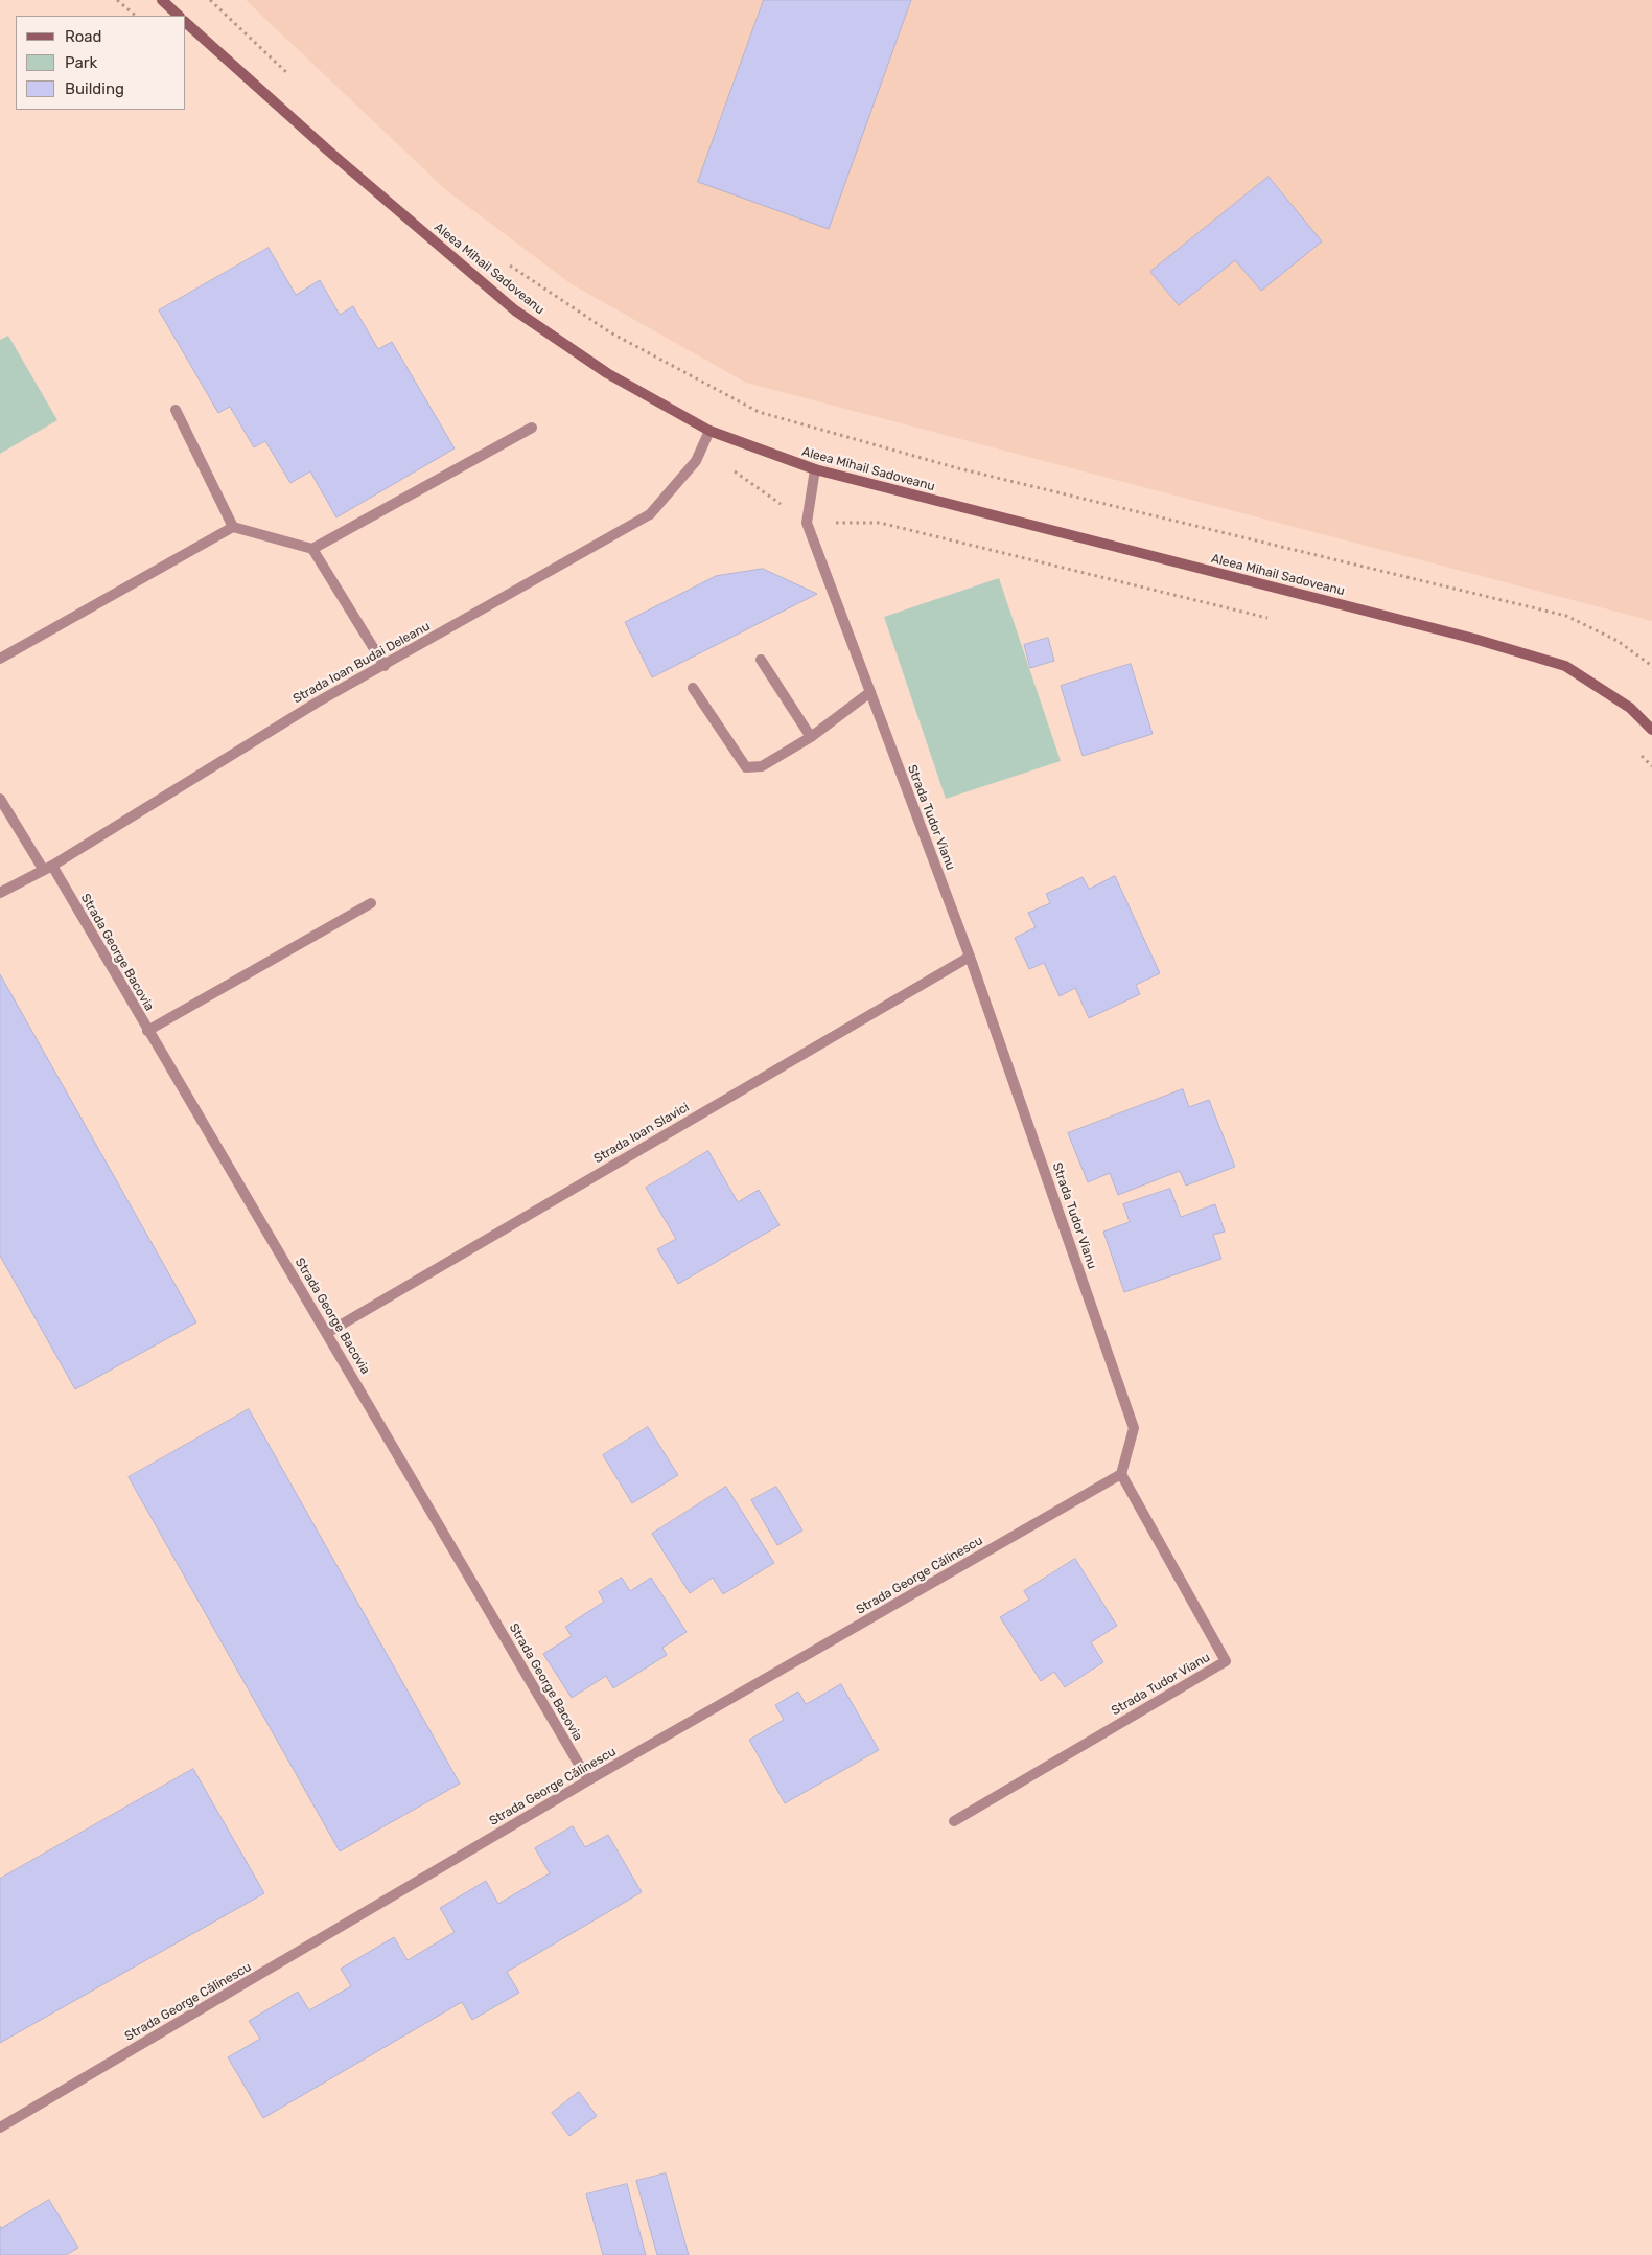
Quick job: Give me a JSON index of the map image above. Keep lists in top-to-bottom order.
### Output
{
  "streets": {
    "main road": ["Aleea Mihail Sadoveanu"],
    "street": [
      "Strada Ioan Budai Deleanu",
      "Strada Tudor Vianu",
      "Strada George Bacovia",
      "Strada Ioan Slavici",
      "Strada George Călinescu"
    ]
  },
  "crossings": [
    ["Aleea Mihail Sadoveanu", "Strada Ioan Budai Deleanu"],
    ["Aleea Mihail Sadoveanu", "Strada Tudor Vianu"],
    ["Strada Ioan Budai Deleanu", "Strada George Bacovia"],
    ["Strada Tudor Vianu", "Strada Ioan Slavici"],
    ["Strada Tudor Vianu", "Strada George Călinescu"],
    ["Strada George Bacovia", "Strada Ioan Slavici"],
    ["Strada George Bacovia", "Strada George Călinescu"]
  ],
  "legend": ["Road", "Park", "Building"]
}
